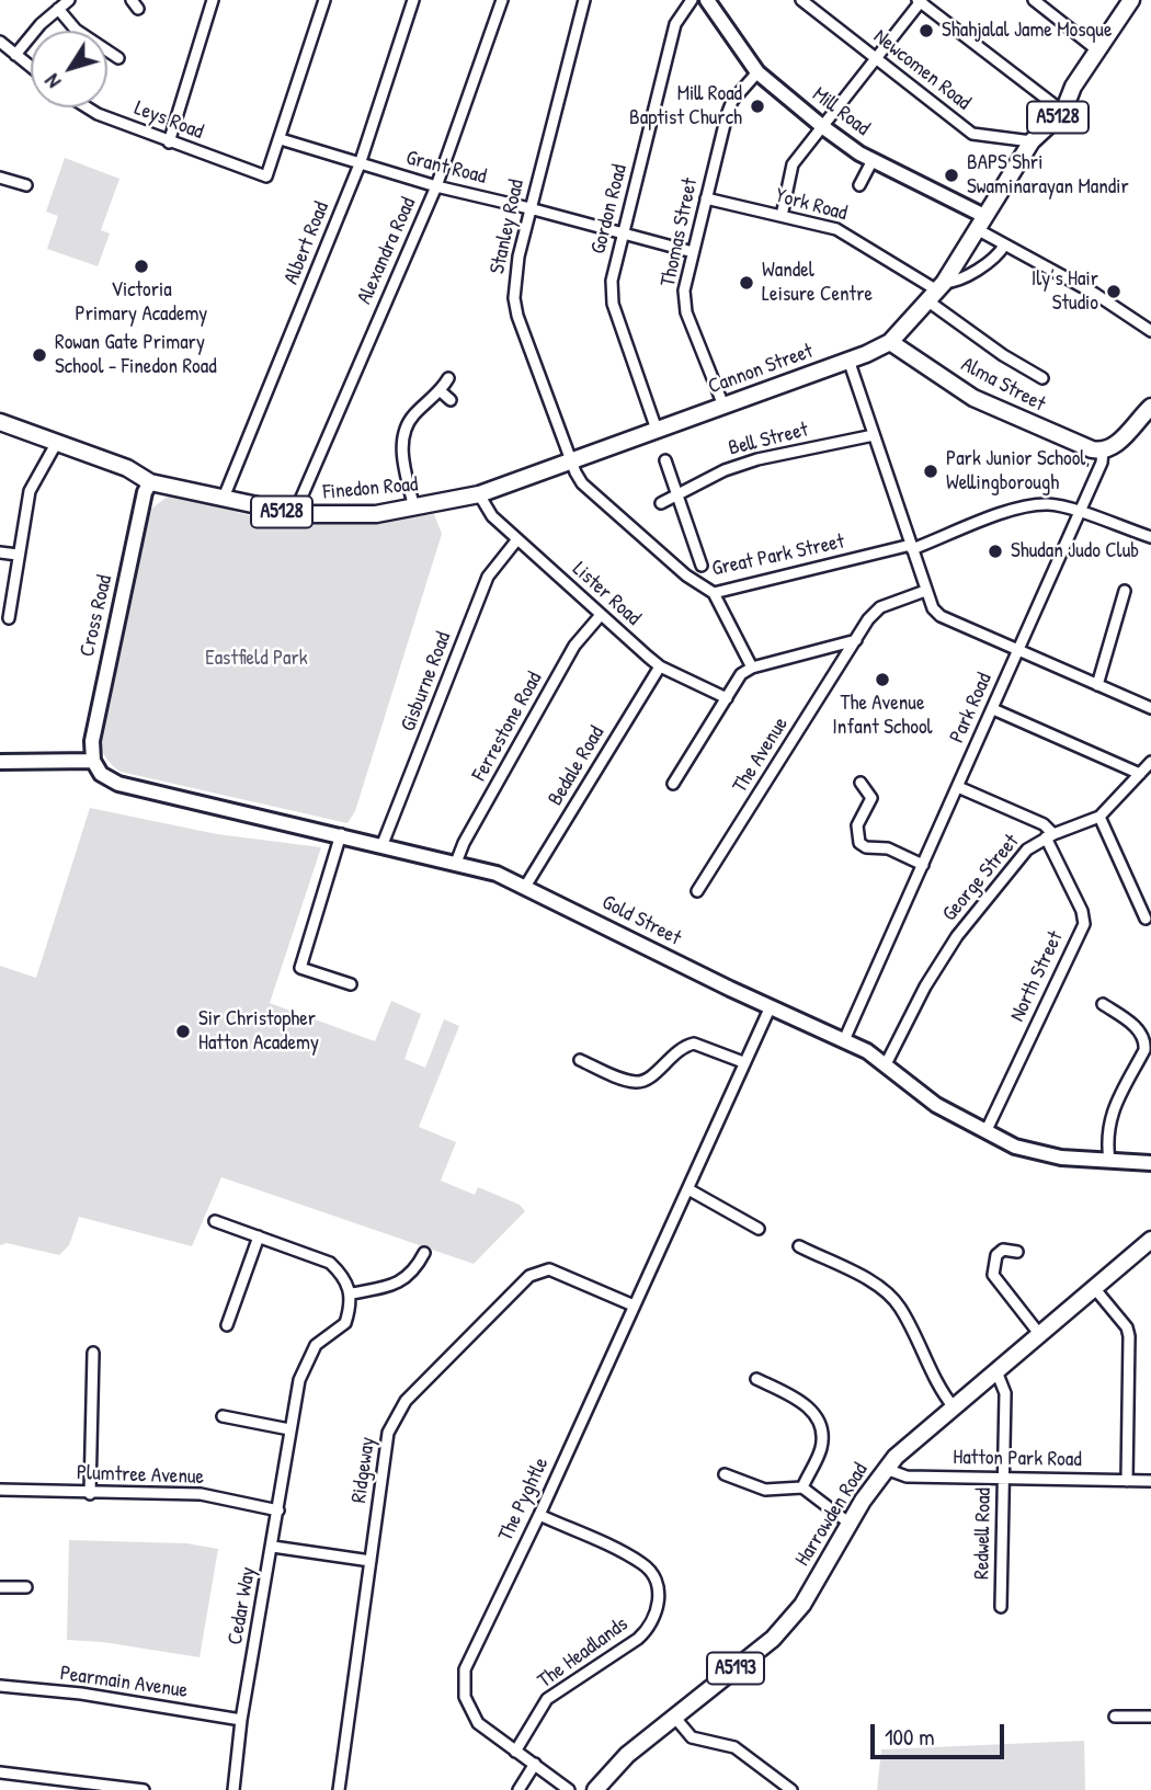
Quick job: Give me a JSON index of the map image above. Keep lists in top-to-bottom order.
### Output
{
  "streets": {
    "main road": [
      "A5128",
      "Cannon Street",
      "Alma Street",
      "Finedon Road",
      "Harrowden Road",
      "A5193"
    ],
    "street": [
      "Newcomen Road",
      "Mill Road",
      "Leys Road",
      "Grant Road",
      "York Road",
      "Gordon Road",
      "Stanley Road",
      "Thomas Street",
      "Albert Road",
      "Alexandra Road",
      "Bell Street",
      "Great Park Street",
      "Lister Road",
      "Cross Road",
      "Gisburne Road",
      "Park Road",
      "Ferrestone Road",
      "The Avenue",
      "Bedale Road",
      "George Street",
      "Gold Street",
      "North Street",
      "Hatton Park Road",
      "Ridgeway",
      "Plumtree Avenue",
      "The Pyghtle",
      "Redwell Road",
      "Cedar Way",
      "The Headlands",
      "Pearmain Avenue"
    ]
  },
  "crossings": [
    ["Newcomen Road", "A5128"],
    ["Mill Road", "A5128"],
    ["Mill Road", "Thomas Street"],
    ["Mill Road", "Cannon Street"],
    ["A5128", "Cannon Street"],
    ["Leys Road", "Grant Road"],
    ["Grant Road", "Gordon Road"],
    ["Grant Road", "Stanley Road"],
    ["Grant Road", "Thomas Street"],
    ["Grant Road", "Albert Road"],
    ["Grant Road", "Alexandra Road"],
    ["York Road", "Thomas Street"],
    ["York Road", "Cannon Street"],
    ["Gordon Road", "Cannon Street"],
    ["Stanley Road", "Cannon Street"],
    ["Stanley Road", "Finedon Road"],
    ["Stanley Road", "Great Park Street"],
    ["Thomas Street", "Cannon Street"],
    ["Albert Road", "Finedon Road"],
    ["Alexandra Road", "Finedon Road"],
    ["Cannon Street", "Alma Street"],
    ["Cannon Street", "Finedon Road"],
    ["Cannon Street", "Great Park Street"],
    ["Alma Street", "Park Road"],
    ["Finedon Road", "Great Park Street"],
    ["Finedon Road", "Lister Road"],
    ["Finedon Road", "Cross Road"],
    ["Great Park Street", "Park Road"],
    ["Lister Road", "Gisburne Road"],
    ["Lister Road", "Ferrestone Road"],
    ["Lister Road", "Bedale Road"],
    ["Cross Road", "Gold Street"],
    ["Gisburne Road", "Gold Street"],
    ["Park Road", "Gold Street"],
    ["Ferrestone Road", "Gold Street"],
    ["Bedale Road", "Gold Street"],
    ["George Street", "Gold Street"],
    ["George Street", "North Street"],
    ["Gold Street", "North Street"],
    ["Gold Street", "The Pyghtle"],
    ["Hatton Park Road", "Harrowden Road"],
    ["Hatton Park Road", "Redwell Road"],
    ["Ridgeway", "The Pyghtle"],
    ["Plumtree Avenue", "Cedar Way"],
    ["The Pyghtle", "The Headlands"],
    ["Harrowden Road", "Redwell Road"],
    ["Cedar Way", "Pearmain Avenue"]
  ],
  "parks": ["Eastfield Park"],
  "places": [
    "Shahjalal Jame Mosque",
    "Mill Road Baptist Church",
    "BAPS Shri Swaminarayan Mandir",
    "Victoria Primary Academy",
    "Wandel Leisure Centre",
    "Ily’s Hair Studio",
    "Rowan Gate Primary School - Finedon Road",
    "Park Junior School, Wellingborough",
    "Shudan Judo Club",
    "The Avenue Infant School",
    "Sir Christopher Hatton Academy"
  ],
  "scale_bar": "100 m",
  "north": "bottom left"
}
